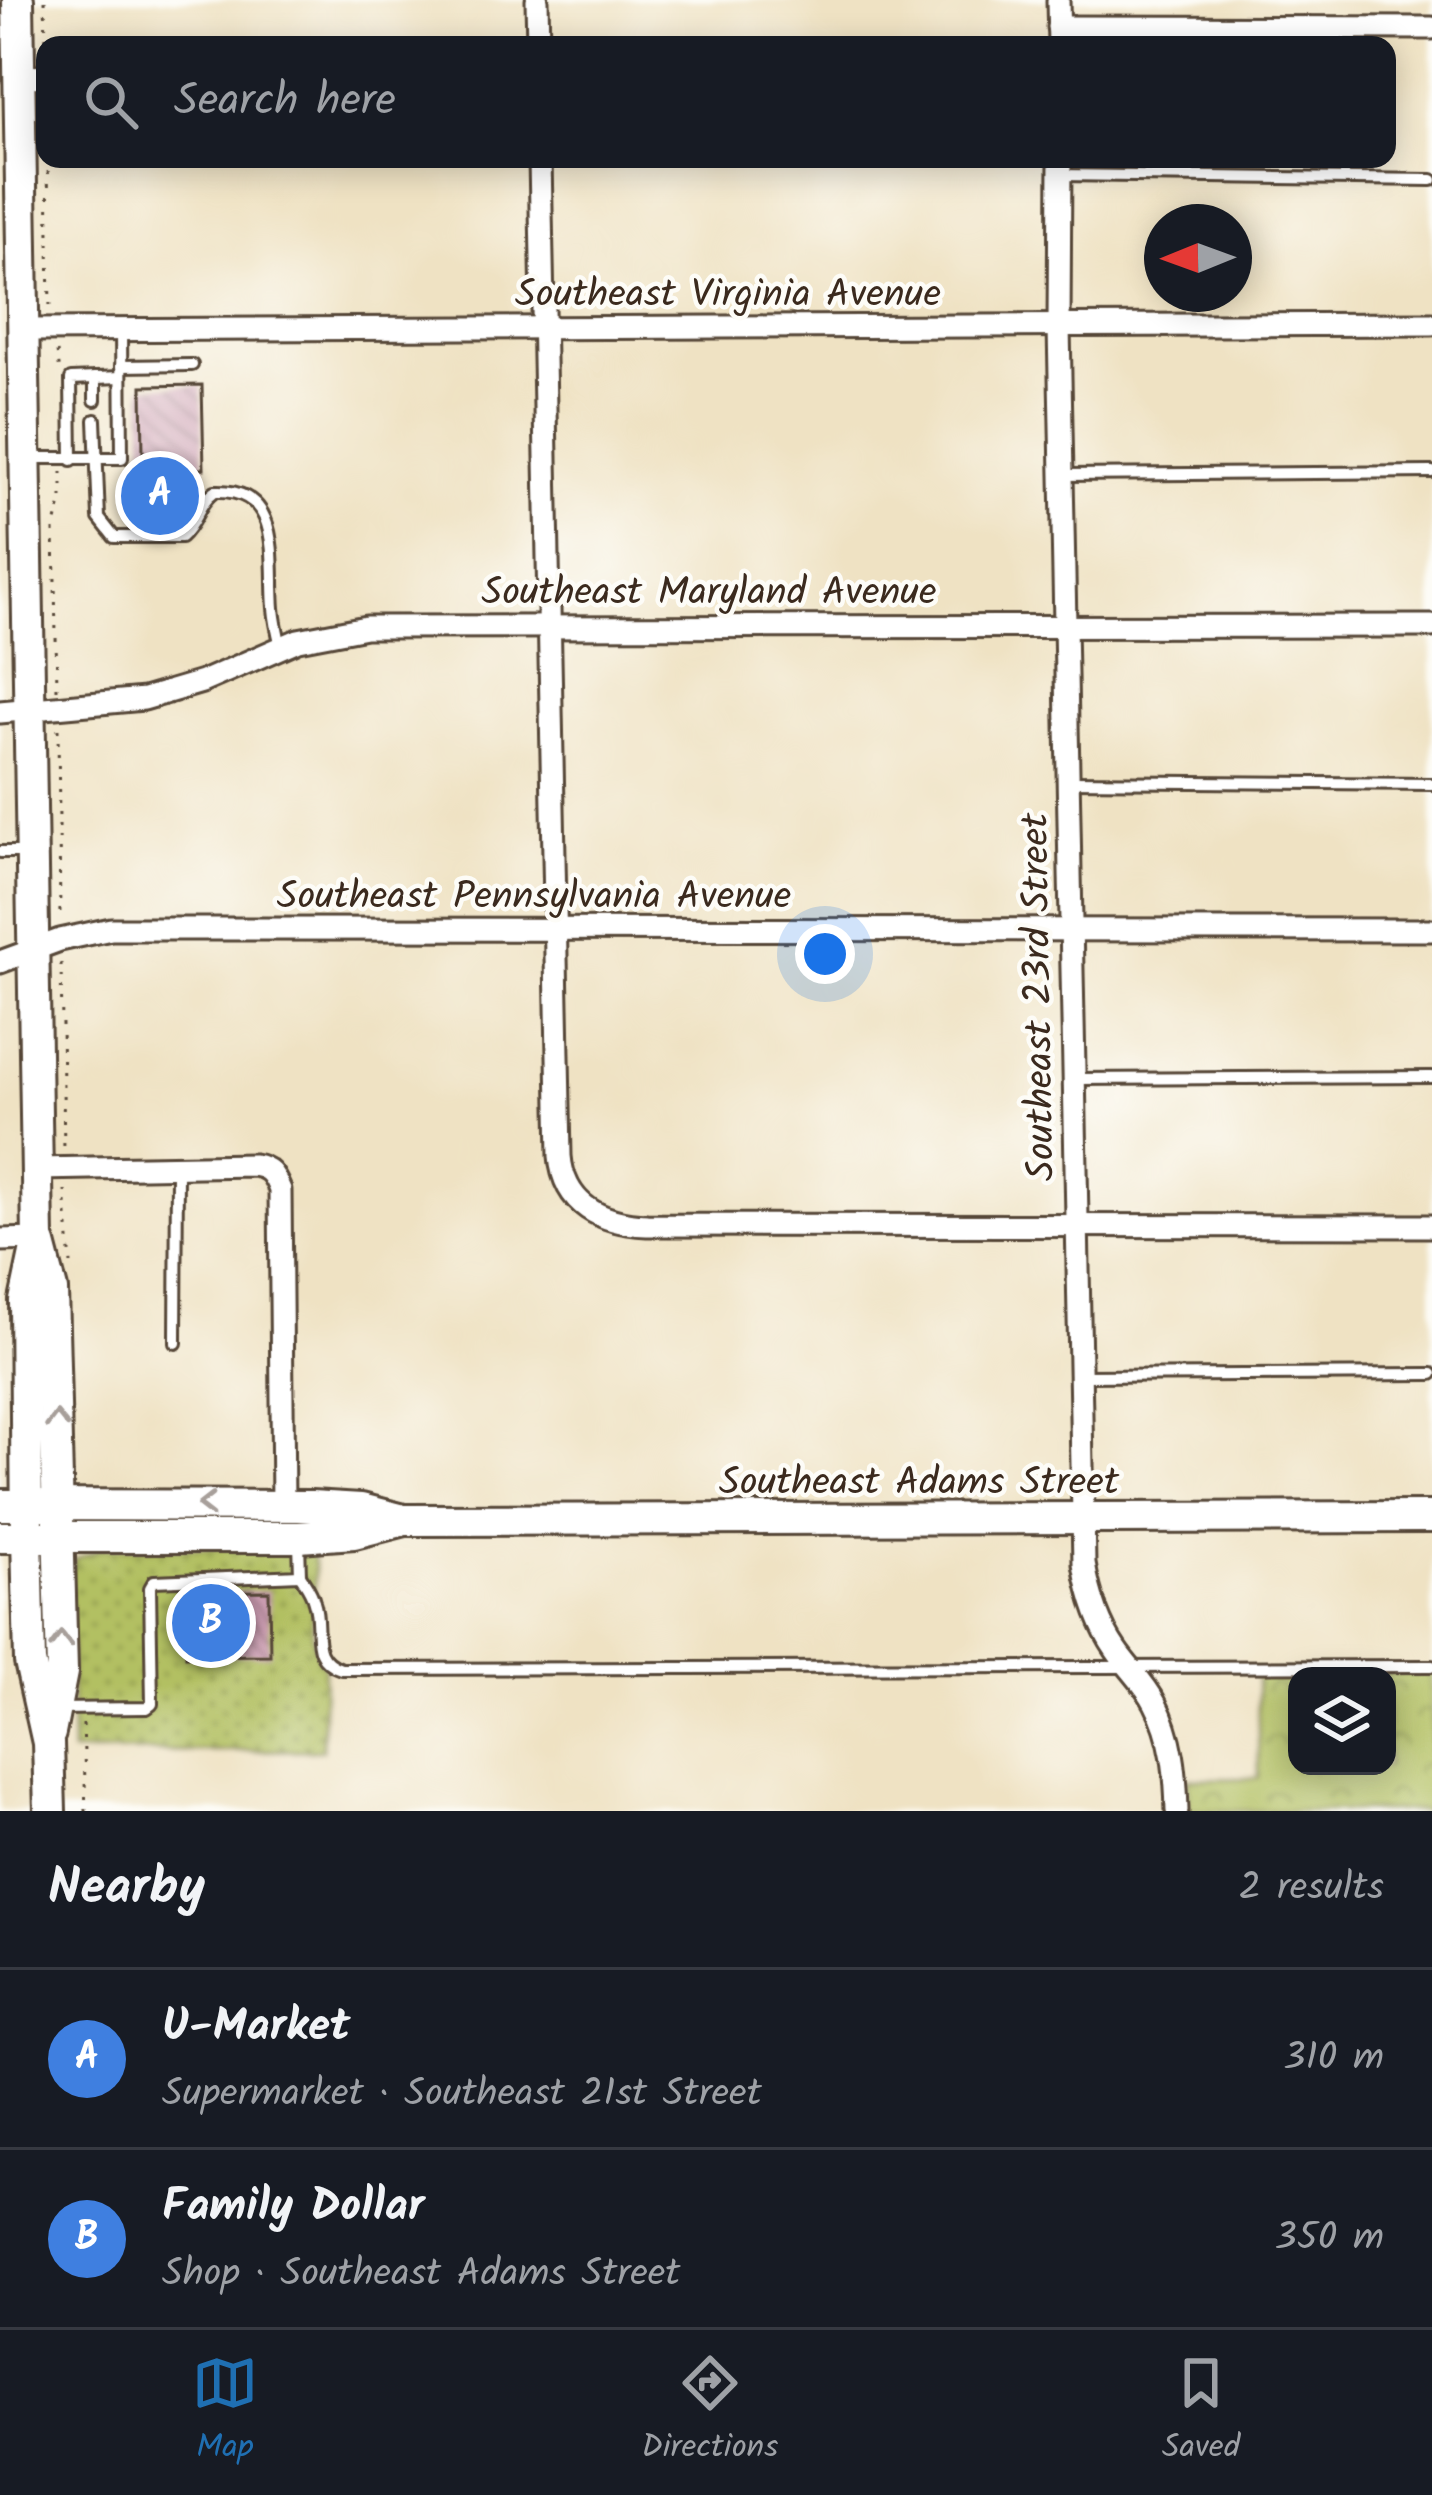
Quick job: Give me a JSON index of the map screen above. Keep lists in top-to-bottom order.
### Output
{
  "streets": {
    "main road": ["Southeast Adams Street"],
    "street": [
      "Southeast Virginia Avenue",
      "Southeast Maryland Avenue",
      "Southeast Pennsylvania Avenue",
      "Southeast 23rd Street"
    ]
  },
  "crossings": [
    ["Southeast Virginia Avenue", "Southeast 23rd Street"],
    ["Southeast Maryland Avenue", "Southeast 23rd Street"],
    ["Southeast Pennsylvania Avenue", "Southeast 23rd Street"],
    ["Southeast 23rd Street", "Southeast Adams Street"]
  ],
  "north": "left",
  "page": {
    "search": "Search here",
    "pins": ["A", "B"],
    "heading": ["Nearby", "2 results"],
    "list": [
      {
        "mark": "A",
        "name": "U-Market",
        "note": "Supermarket · Southeast 21st Street",
        "value": "310 m"
      },
      {
        "mark": "B",
        "name": "Family Dollar",
        "note": "Shop · Southeast Adams Street",
        "value": "350 m"
      }
    ],
    "nav": ["Map", "Directions", "Saved"]
  }
}
